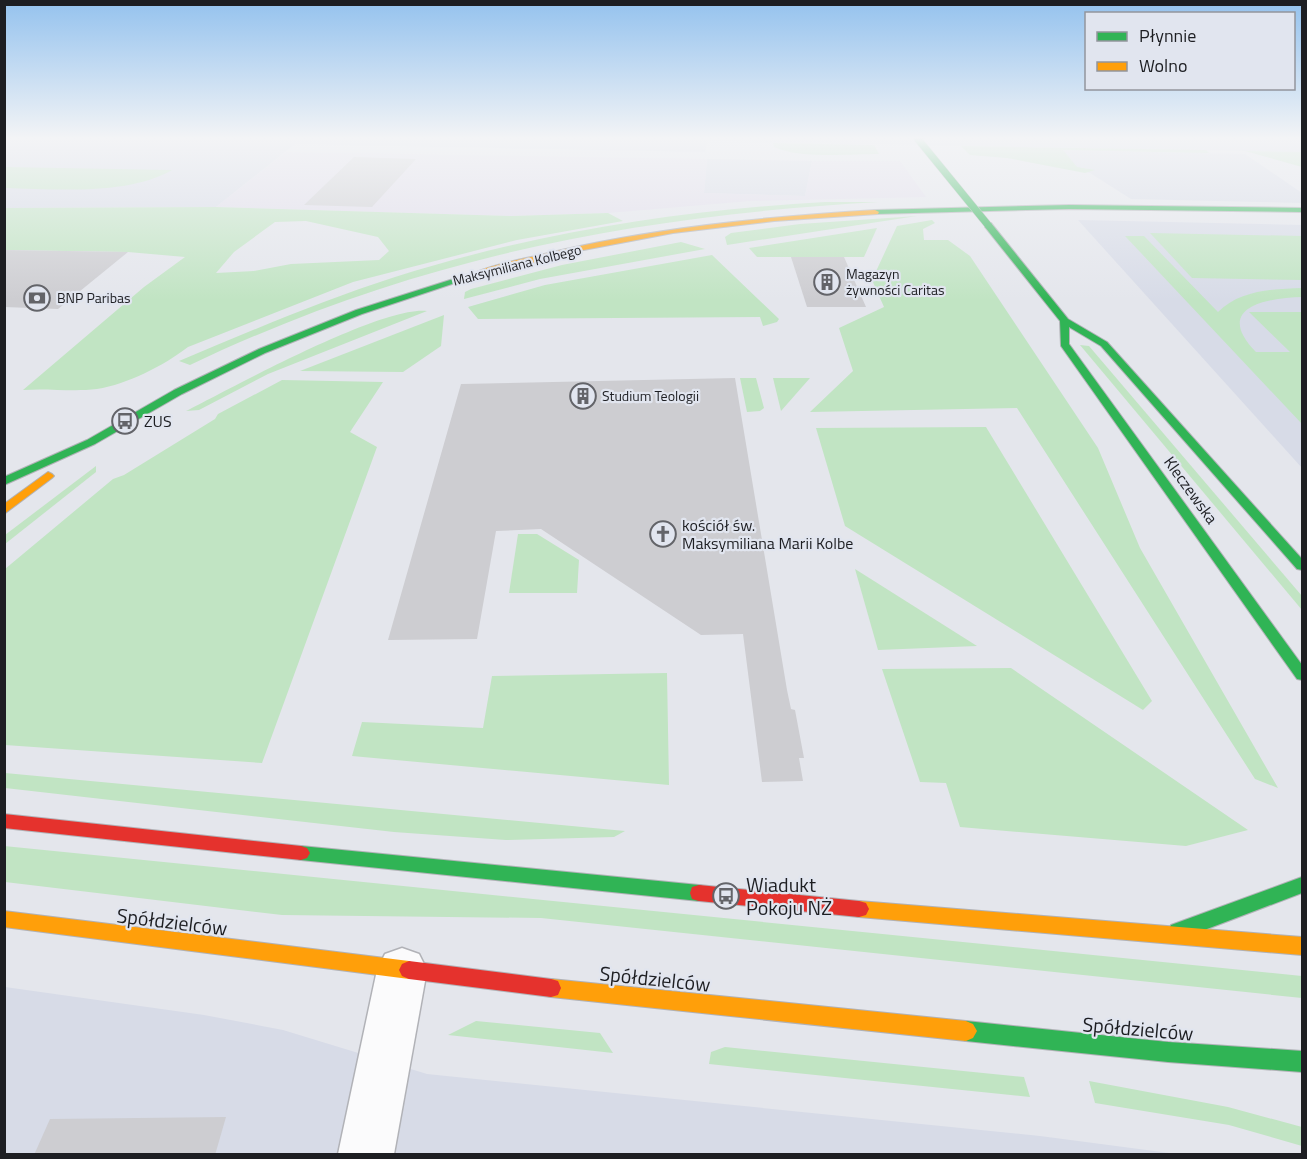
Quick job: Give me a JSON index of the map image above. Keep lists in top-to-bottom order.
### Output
{
  "streets": {
    "street": ["Maksymiliana Kolbego", "Kleczewska", "Spółdzielców"]
  },
  "places": {
    "building": ["Magazyn żywności Caritas", "Studium Teologii"],
    "bank": ["BNP Paribas"],
    "bus stop": ["ZUS", "Wiadukt Pokoju NŻ"],
    "church": ["kościół św. Maksymiliana Marii Kolbe"]
  },
  "legend": ["Płynnie", "Wolno"]
}
